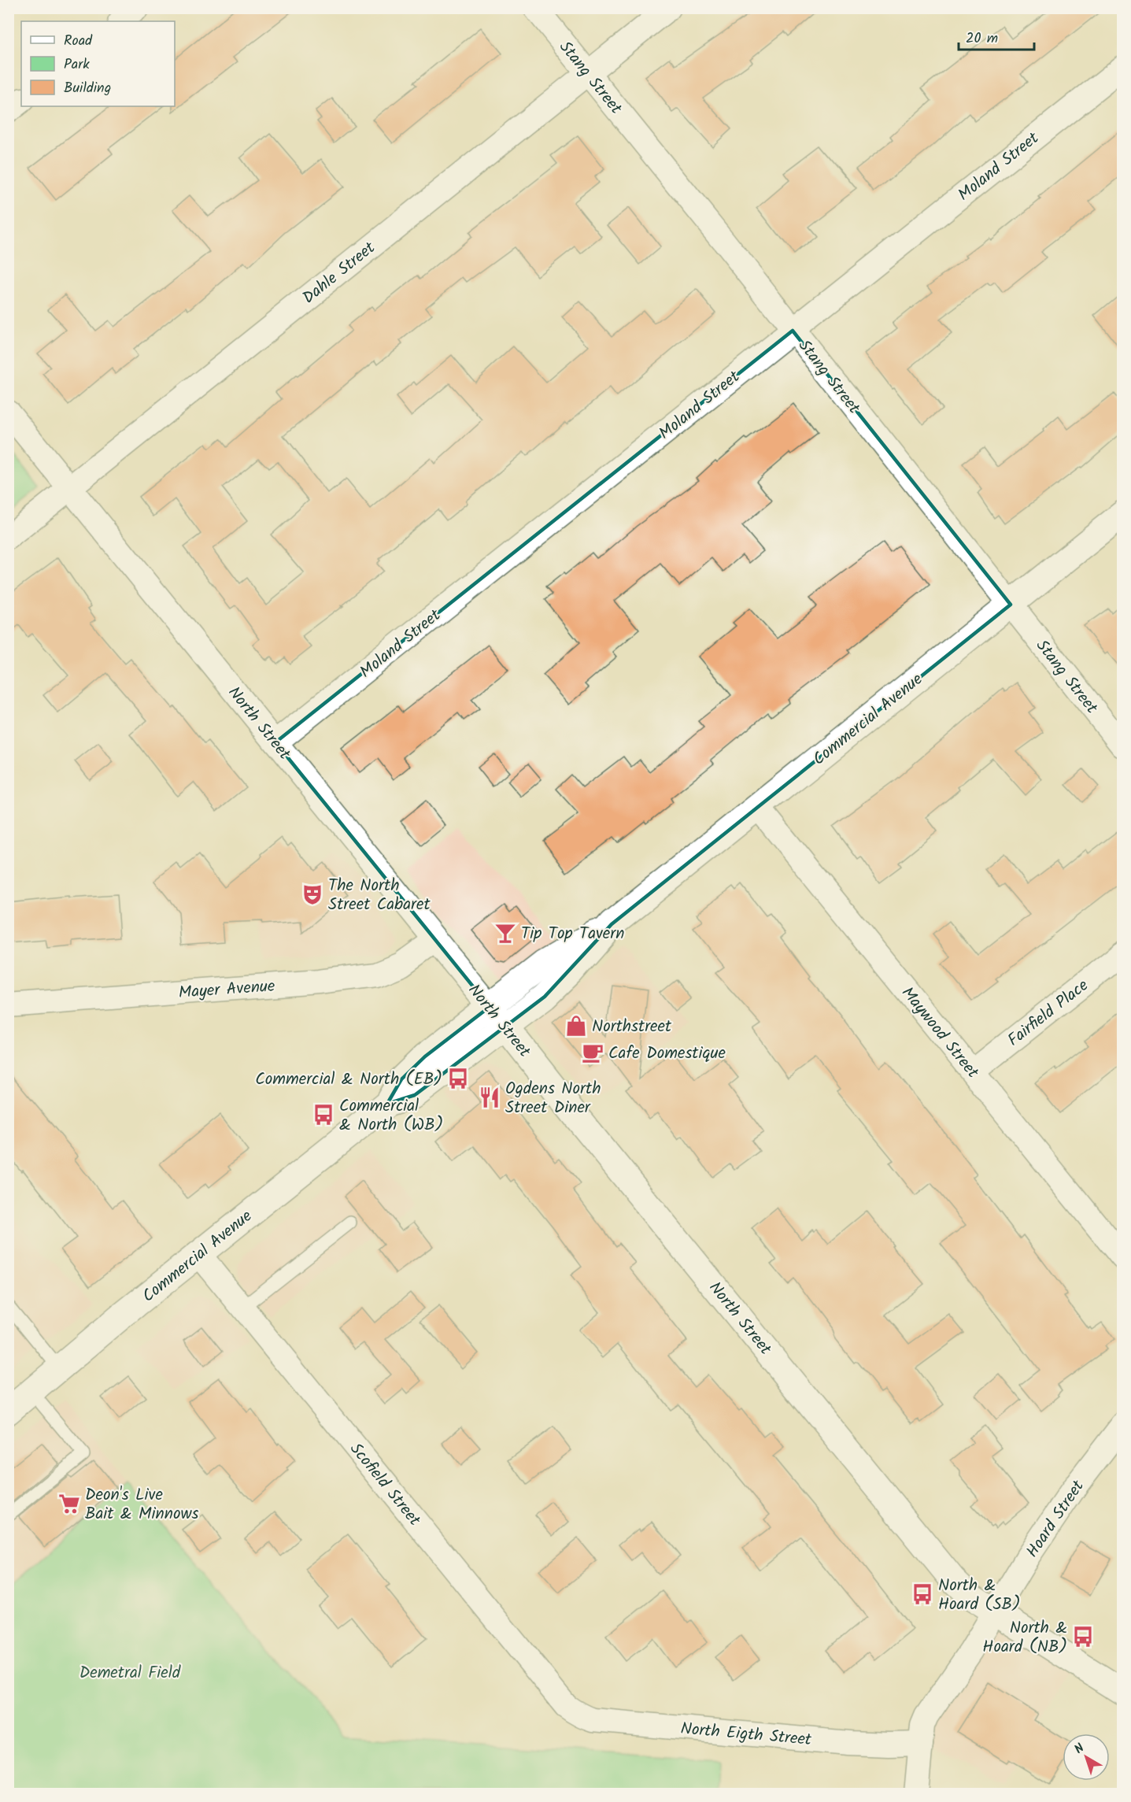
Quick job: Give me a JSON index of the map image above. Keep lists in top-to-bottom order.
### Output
{
  "streets": {
    "street": [
      "Stang Street",
      "Moland Street",
      "Dahle Street",
      "Commercial Avenue",
      "North Street",
      "Mayer Avenue",
      "Fairfield Place",
      "Maywood Street",
      "Scofield Street",
      "Hoard Street",
      "North Eigth Street"
    ]
  },
  "crossings": [
    ["Stang Street", "Moland Street"],
    ["Stang Street", "Dahle Street"],
    ["Stang Street", "Commercial Avenue"],
    ["Moland Street", "North Street"],
    ["Dahle Street", "North Street"],
    ["Commercial Avenue", "North Street"],
    ["Commercial Avenue", "Maywood Street"],
    ["Commercial Avenue", "Scofield Street"],
    ["North Street", "Mayer Avenue"],
    ["North Street", "Hoard Street"],
    ["Fairfield Place", "Maywood Street"],
    ["Scofield Street", "North Eigth Street"],
    ["Hoard Street", "North Eigth Street"]
  ],
  "parks": ["Demetral Field"],
  "places": {
    "theatre": ["The North Street Cabaret"],
    "bar": ["Tip Top Tavern"],
    "shop": ["Northstreet"],
    "cafe": ["Cafe Domestique"],
    "bus stop": [
      "Commercial & North (EB)",
      "Commercial & North (WB)",
      "North & Hoard (SB)",
      "North & Hoard (NB)"
    ],
    "restaurant": ["Ogdens North Street Diner"],
    "supermarket": ["Deon's Live Bait & Minnows"]
  },
  "legend": ["Road", "Park", "Building"],
  "scale_bar": "20 m",
  "north": "top left"
}
